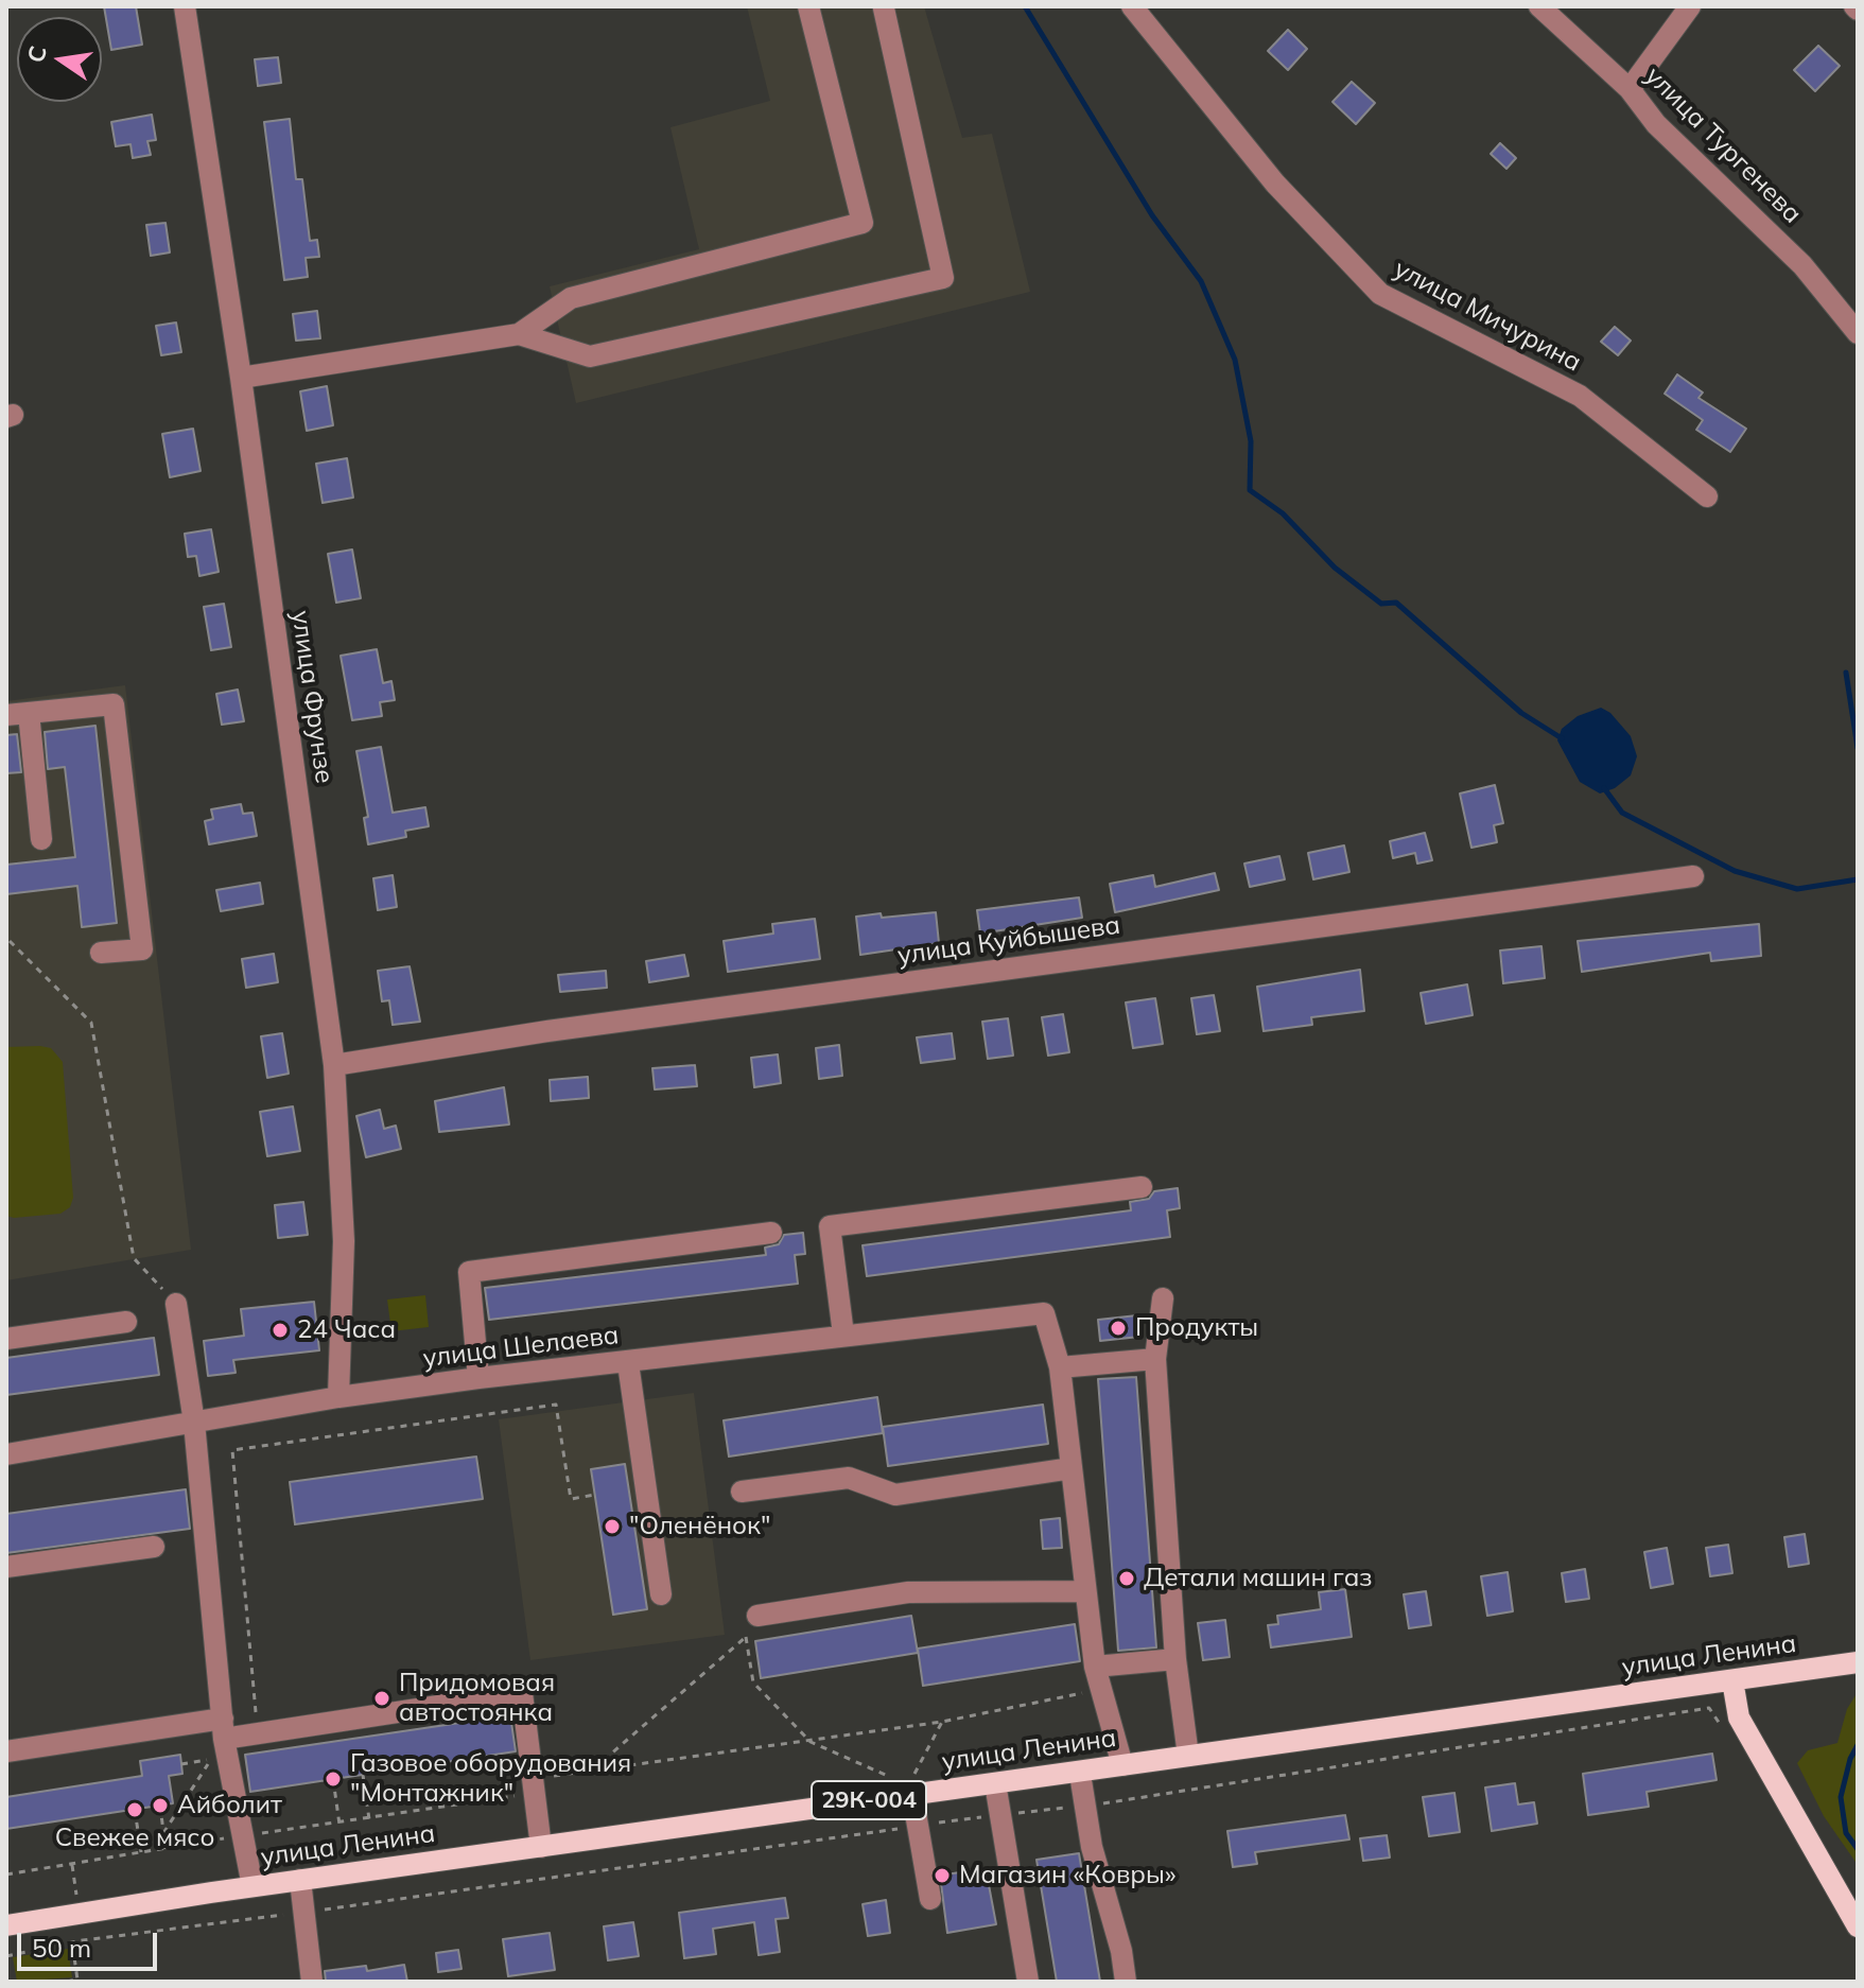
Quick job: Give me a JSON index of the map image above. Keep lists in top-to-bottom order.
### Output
{
  "streets": {
    "main road": ["улица Ленина", "29К-004"],
    "street": [
      "улица Тургенева",
      "улица Мичурина",
      "улица Фрунзе",
      "улица Куйбышева",
      "улица Шелаева"
    ]
  },
  "crossings": [
    ["улица Фрунзе", "улица Куйбышева"],
    ["улица Фрунзе", "улица Шелаева"]
  ],
  "places": [
    "Продукты",
    "24 Часа",
    "\"Оленёнок\"",
    "Детали машин газ",
    "Придомовая автостоянка",
    "Газовое оборудования \"Монтажник\"",
    "Айболит",
    "Свежее мясо",
    "Магазин «Ковры»"
  ],
  "scale_bar": "50 m",
  "north": "left"
}
